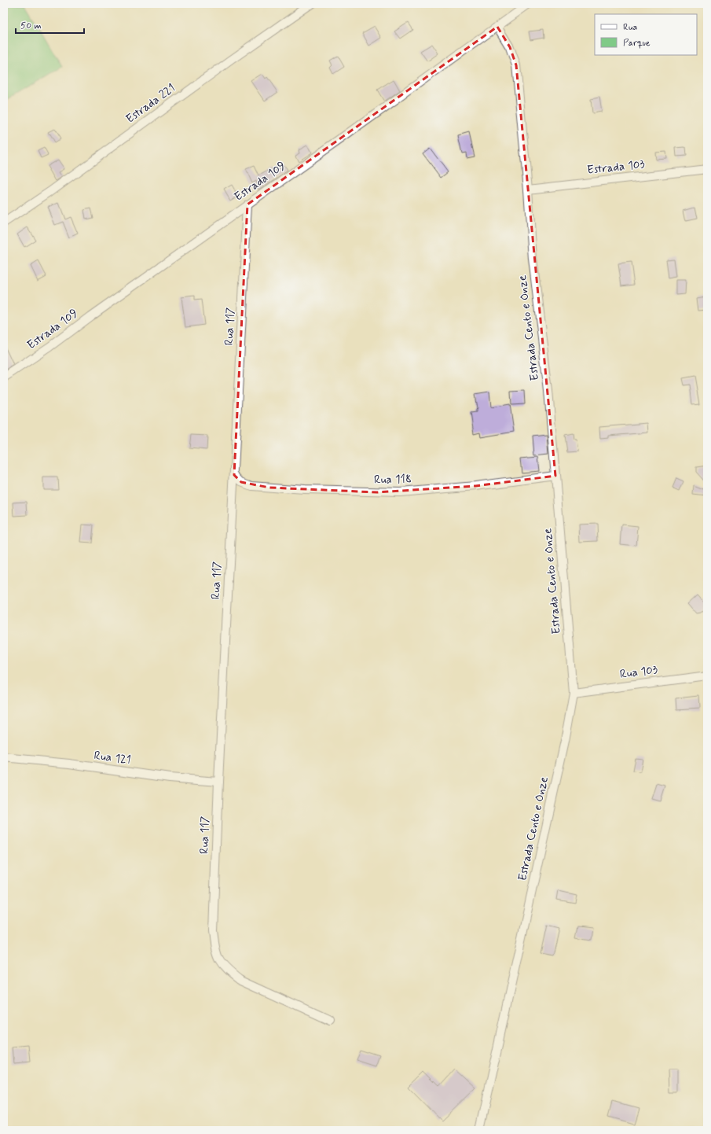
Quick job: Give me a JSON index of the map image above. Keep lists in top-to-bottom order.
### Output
{
  "streets": {
    "street": [
      "Estrada 221",
      "Estrada 103",
      "Estrada 109",
      "Rua 117",
      "Estrada Cento e Onze",
      "Rua 118",
      "Rua 103",
      "Rua 121"
    ]
  },
  "crossings": [
    ["Estrada 103", "Estrada Cento e Onze"],
    ["Estrada 109", "Rua 117"],
    ["Estrada 109", "Estrada Cento e Onze"],
    ["Rua 117", "Rua 118"],
    ["Rua 117", "Rua 121"],
    ["Estrada Cento e Onze", "Rua 118"],
    ["Estrada Cento e Onze", "Rua 103"]
  ],
  "legend": ["Rua", "Parque"],
  "scale_bar": "50 m"
}
